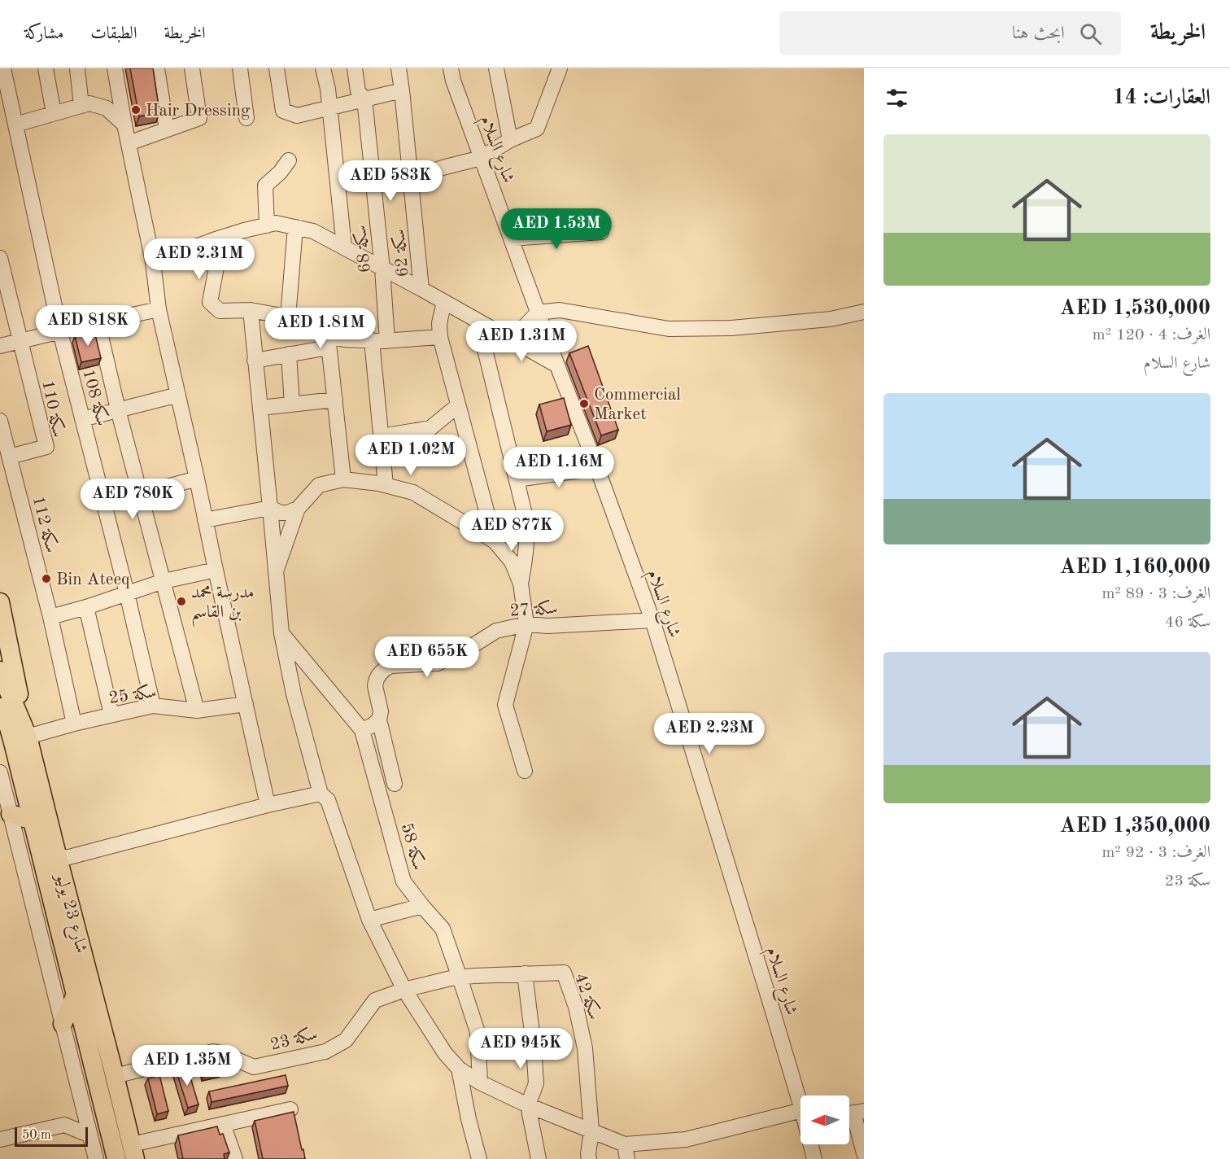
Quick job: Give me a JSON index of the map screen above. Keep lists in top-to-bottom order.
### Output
{
  "streets": {
    "main road": ["شارع 23 يوليو"],
    "street": [
      "شارع السلام",
      "سكة 68",
      "سكة 62",
      "سكة 108",
      "سكة 110",
      "سكة 112",
      "سكة 27",
      "سكة 25",
      "سكة 58",
      "سكة 42",
      "سكة 23"
    ]
  },
  "crossings": [
    ["شارع السلام", "سكة 27"],
    ["سكة 108", "سكة 25"],
    ["سكة 110", "سكة 112"],
    ["سكة 112", "سكة 25"],
    ["سكة 25", "شارع 23 يوليو"],
    ["سكة 58", "سكة 42"],
    ["شارع 23 يوليو", "سكة 23"],
    ["سكة 42", "سكة 23"]
  ],
  "places": [
    "Hair Dressing",
    "Commercial Market",
    "Bin Ateeq",
    "مدرسة محمد بن القاسم"
  ],
  "scale_bar": "50 m",
  "north": "left",
  "page": {
    "header": "الخريطة",
    "search": "ابحث هنا",
    "nav": ["الخريطة", "الطبقات", "مشاركة"],
    "heading": "العقارات: 14",
    "list": [
      {
        "name": "AED 1,530,000",
        "note": "الغرف: 4 · 120 m² · شارع السلام"
      },
      {
        "name": "AED 1,160,000",
        "note": "الغرف: 3 · 89 m² · سكة 46"
      },
      {
        "name": "AED 1,350,000",
        "note": "الغرف: 3 · 92 m² · سكة 23"
      }
    ],
    "price": [
      "AED 583K",
      "AED 1.53M",
      "AED 2.31M",
      "AED 818K",
      "AED 1.81M",
      "AED 1.31M",
      "AED 1.02M",
      "AED 1.16M",
      "AED 780K",
      "AED 877K",
      "AED 655K",
      "AED 2.23M",
      "AED 945K",
      "AED 1.35M"
    ],
    "scale": "50 m"
  }
}
